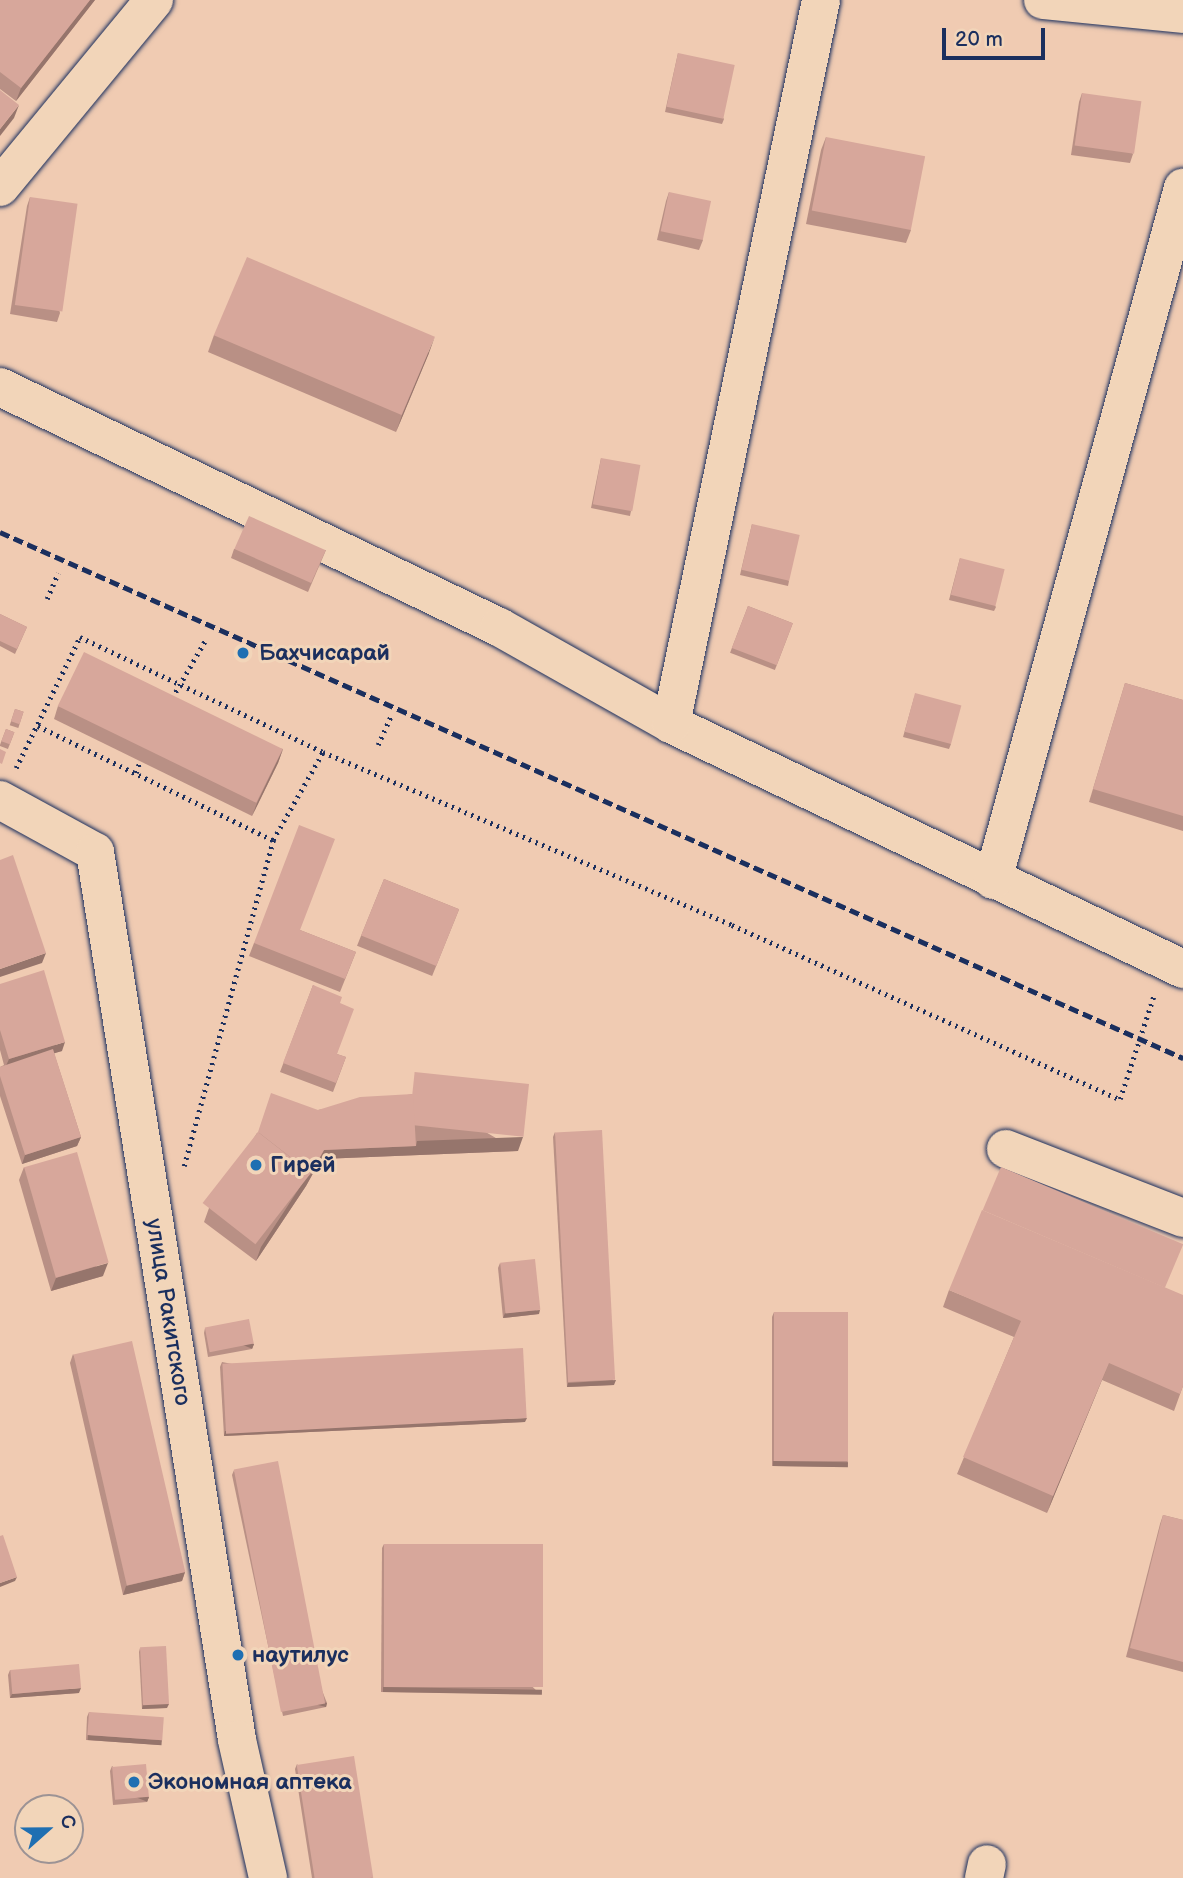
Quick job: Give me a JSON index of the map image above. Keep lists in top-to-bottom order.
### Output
{
  "streets": {
    "street": ["улица Ракитского"]
  },
  "places": [
    "Бахчисарай",
    "Гирей",
    "наутилус",
    "Экономная аптека"
  ],
  "scale_bar": "20 m",
  "north": "right"
}
